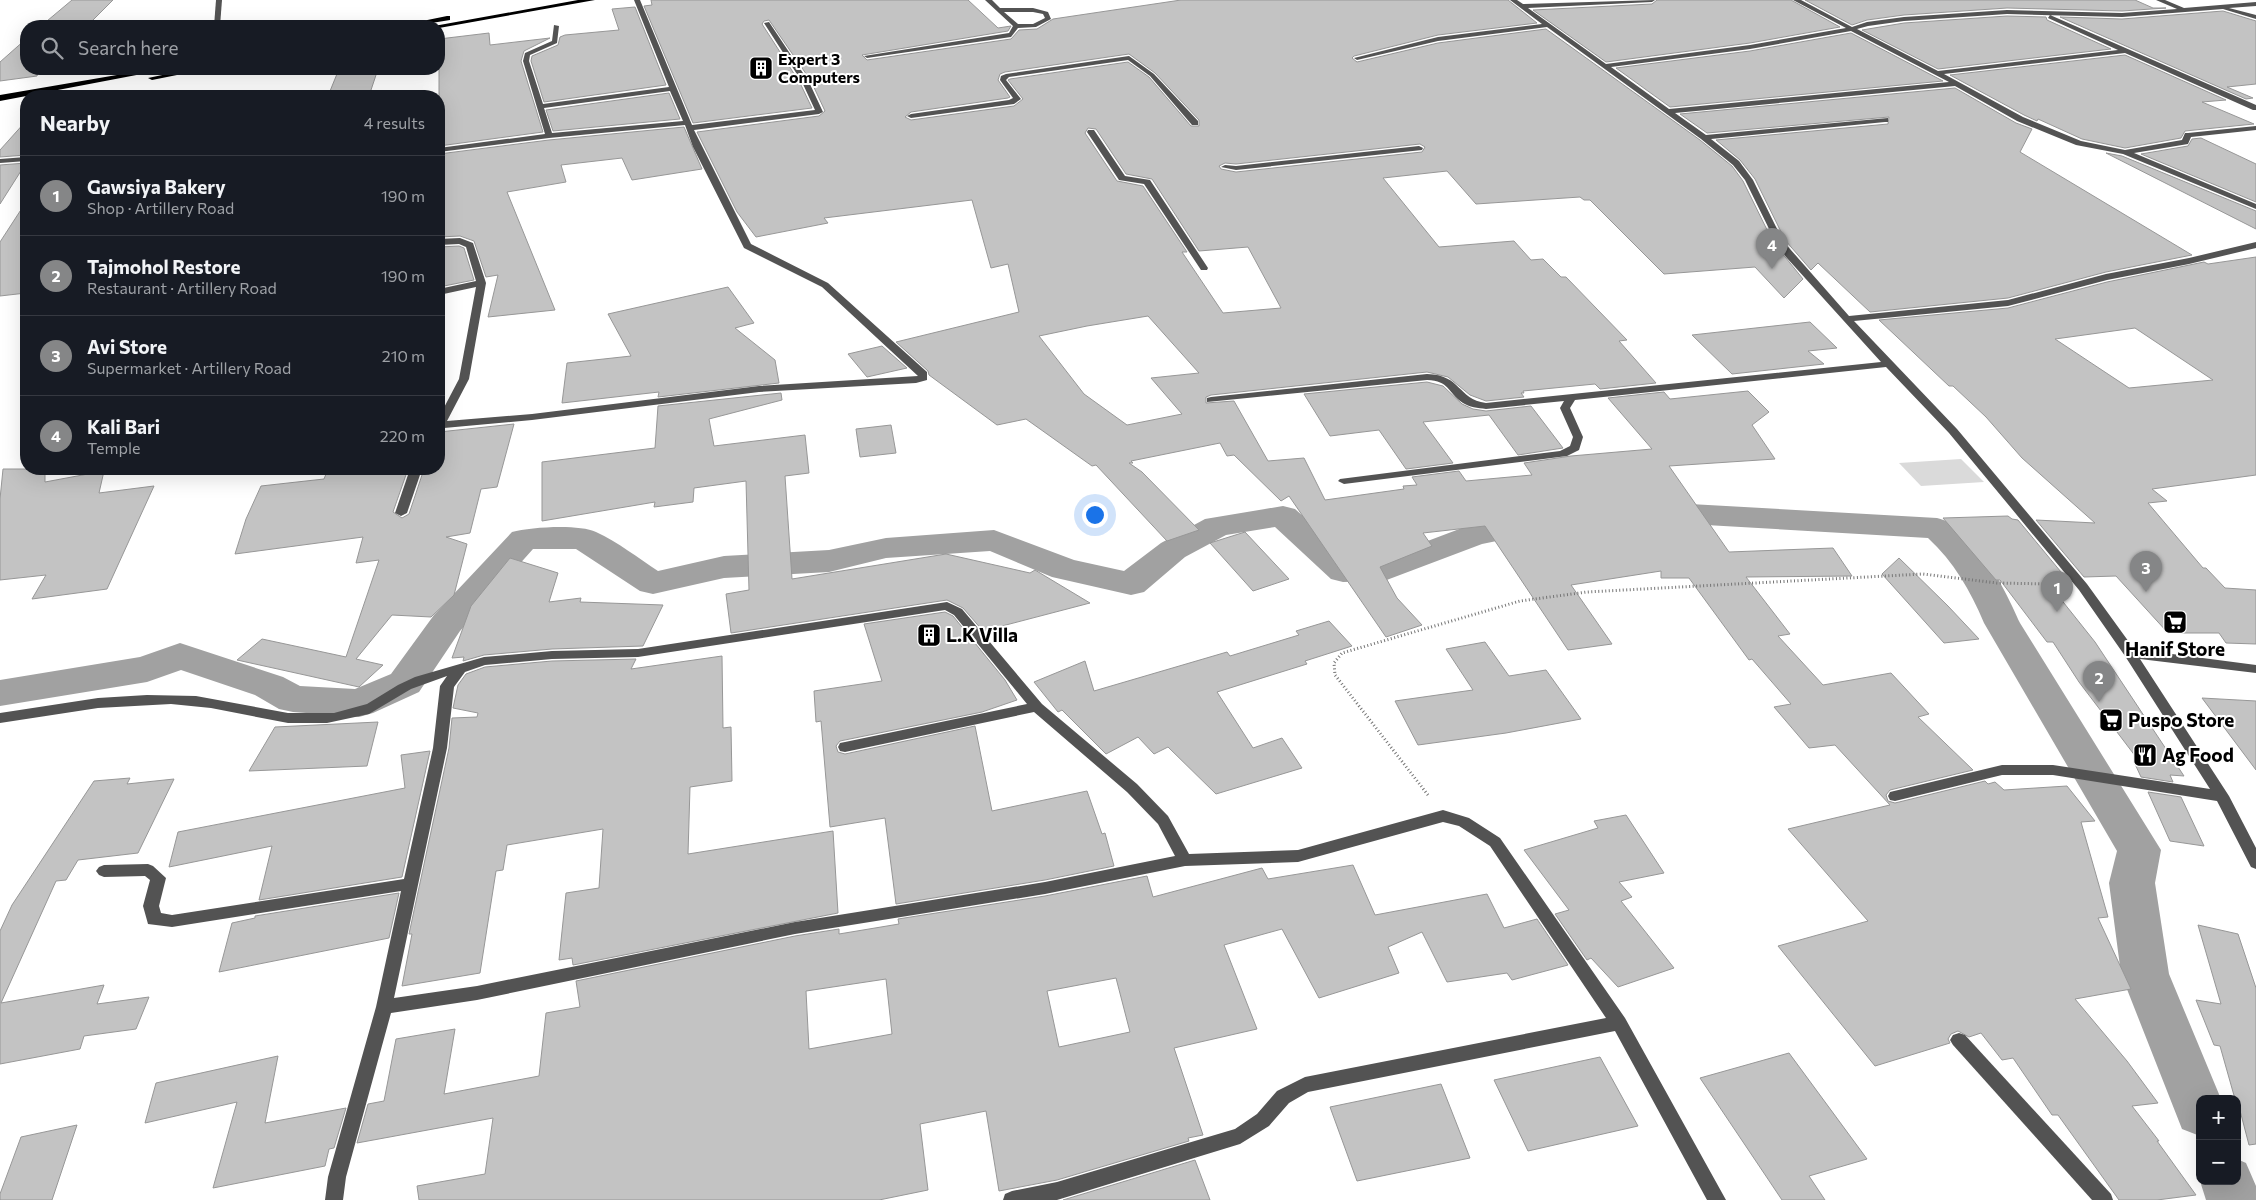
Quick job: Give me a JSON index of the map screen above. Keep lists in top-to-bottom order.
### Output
{
  "places": {
    "building": ["Expert 3 Computers", "L.K Villa"],
    "supermarket": ["Hanif Store", "Puspo Store"],
    "restaurant": ["Ag Food"]
  },
  "page": {
    "search": "Search here",
    "heading": ["Nearby", "4 results"],
    "list": [
      {
        "mark": "1",
        "name": "Gawsiya Bakery",
        "note": "Shop · Artillery Road",
        "value": "190 m"
      },
      {
        "mark": "2",
        "name": "Tajmohol Restore",
        "note": "Restaurant · Artillery Road",
        "value": "190 m"
      },
      {
        "mark": "3",
        "name": "Avi Store",
        "note": "Supermarket · Artillery Road",
        "value": "210 m"
      },
      {
        "mark": "4",
        "name": "Kali Bari",
        "note": "Temple",
        "value": "220 m"
      }
    ],
    "pins": [
      "4",
      "3",
      "1",
      "2"
    ],
    "map_buttons": ["+", "−"]
  }
}
